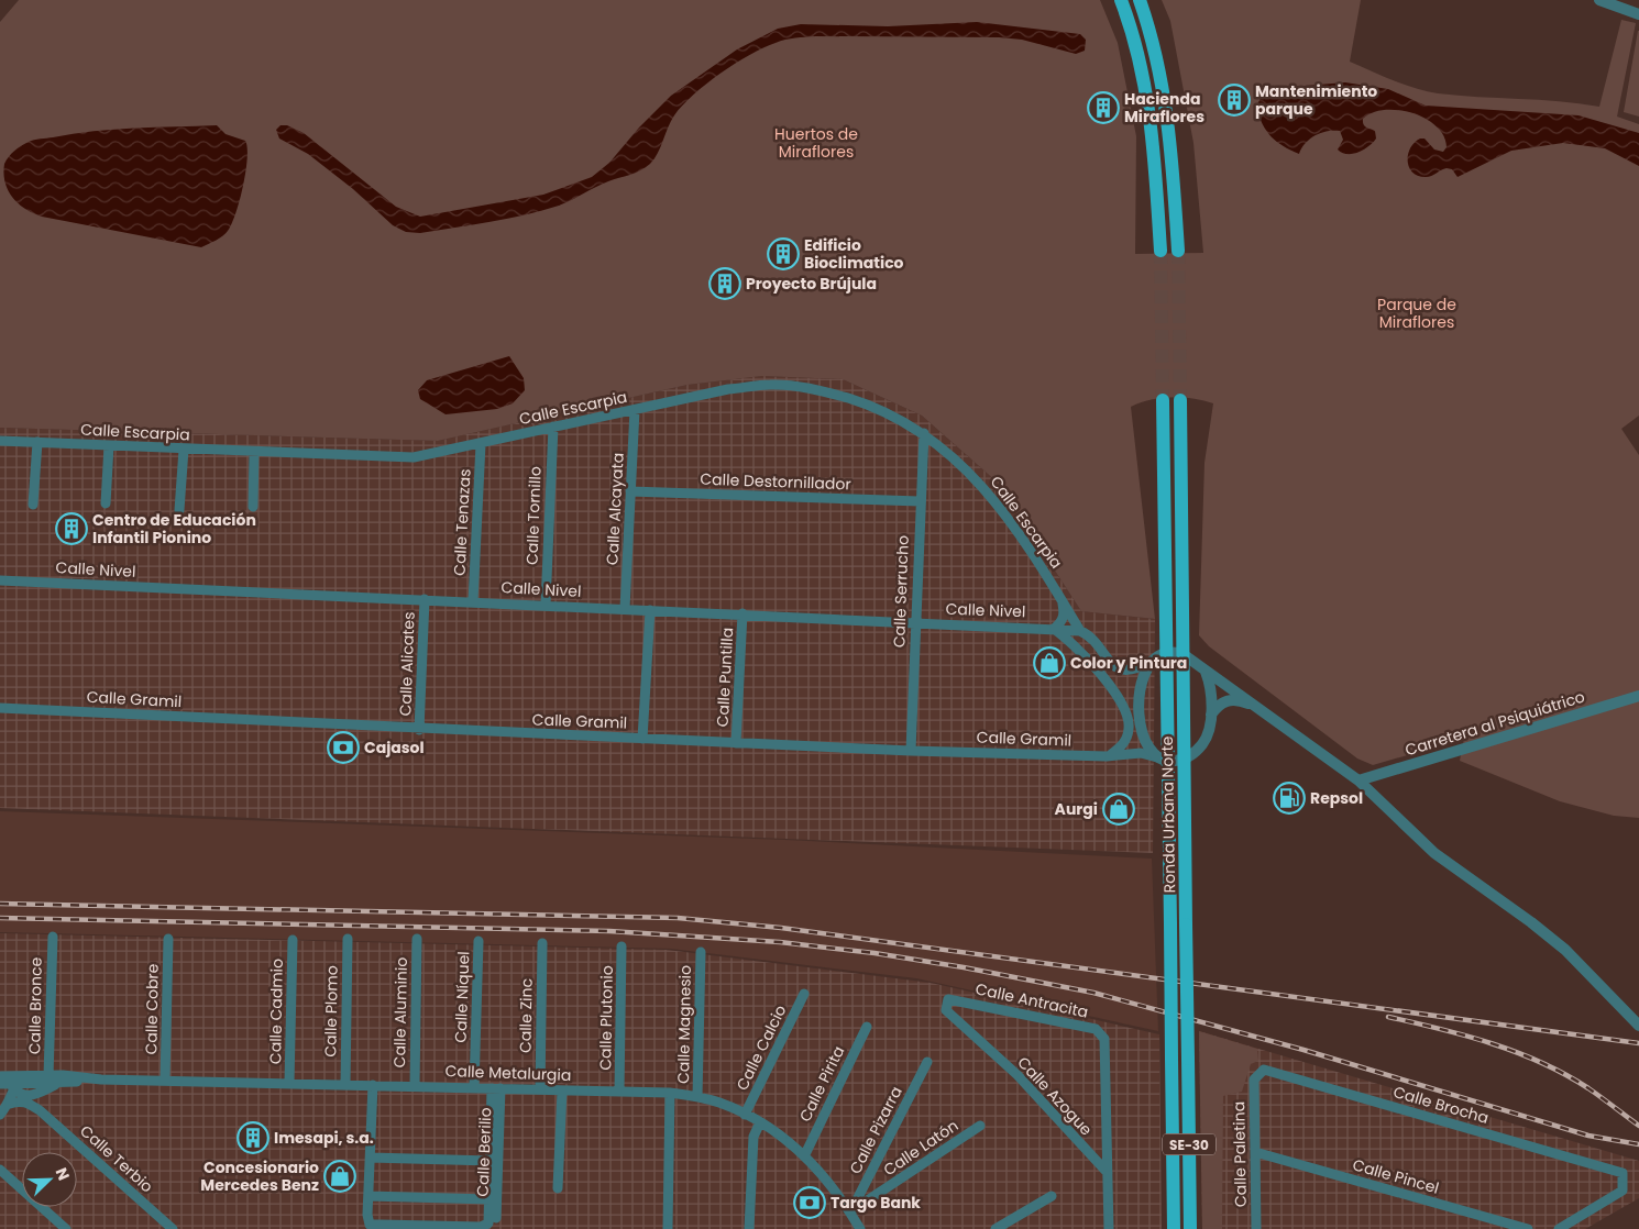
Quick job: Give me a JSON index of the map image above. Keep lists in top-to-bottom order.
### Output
{
  "streets": {
    "main road": ["Ronda Urbana Norte", "SE-30"],
    "street": [
      "Calle Escarpia",
      "Calle Destornillador",
      "Calle Alcayata",
      "Calle Tornillo",
      "Calle Tenazas",
      "Calle Nivel",
      "Calle Serrucho",
      "Calle Alicates",
      "Calle Puntilla",
      "Calle Gramil",
      "Carretera al Psiquiátrico",
      "Calle Níquel",
      "Calle Antracita",
      "Calle Bronce",
      "Calle Cobre",
      "Calle Cadmio",
      "Calle Plomo",
      "Calle Aluminio",
      "Calle Zinc",
      "Calle Plutonio",
      "Calle Magnesio",
      "Calle Calcio",
      "Calle Metalurgia",
      "Calle Pirita",
      "Calle Azogue",
      "Calle Brocha",
      "Calle Pizarra",
      "Calle Latón",
      "Calle Berilio",
      "Calle Paletina",
      "Calle Terbio",
      "Calle Pincel"
    ]
  },
  "crossings": [
    ["Calle Escarpia", "Calle Alcayata"],
    ["Calle Escarpia", "Calle Tornillo"],
    ["Calle Escarpia", "Calle Tenazas"],
    ["Calle Escarpia", "Calle Nivel"],
    ["Calle Escarpia", "Calle Serrucho"],
    ["Calle Destornillador", "Calle Alcayata"],
    ["Calle Destornillador", "Calle Serrucho"],
    ["Calle Alcayata", "Calle Nivel"],
    ["Calle Tornillo", "Calle Nivel"],
    ["Calle Tenazas", "Calle Nivel"],
    ["Calle Nivel", "Calle Serrucho"],
    ["Calle Nivel", "Calle Alicates"],
    ["Calle Nivel", "Calle Puntilla"],
    ["Calle Serrucho", "Calle Gramil"],
    ["Calle Alicates", "Calle Gramil"],
    ["Calle Puntilla", "Calle Gramil"],
    ["Calle Gramil", "Ronda Urbana Norte"],
    ["Calle Níquel", "Calle Metalurgia"],
    ["Calle Antracita", "Calle Azogue"],
    ["Calle Bronce", "Calle Metalurgia"],
    ["Calle Cobre", "Calle Metalurgia"],
    ["Calle Cadmio", "Calle Metalurgia"],
    ["Calle Plomo", "Calle Metalurgia"],
    ["Calle Aluminio", "Calle Metalurgia"],
    ["Calle Zinc", "Calle Metalurgia"],
    ["Calle Plutonio", "Calle Metalurgia"],
    ["Calle Magnesio", "Calle Metalurgia"],
    ["Calle Calcio", "Calle Metalurgia"],
    ["Calle Metalurgia", "Calle Pirita"],
    ["Calle Metalurgia", "Calle Pizarra"],
    ["Calle Metalurgia", "Calle Latón"],
    ["Calle Metalurgia", "Calle Berilio"],
    ["Calle Brocha", "Calle Paletina"],
    ["Calle Pizarra", "Calle Latón"],
    ["Calle Paletina", "Calle Pincel"]
  ],
  "parks": ["Huertos de Miraflores", "Parque de Miraflores"],
  "places": {
    "building": [
      "Mantenimiento parque",
      "Hacienda Miraflores",
      "Edificio Bioclimatico",
      "Proyecto Brújula",
      "Centro de Educación Infantil Pionino",
      "Imesapi, s.a."
    ],
    "shop": ["Color y Pintura", "Aurgi", "Concesionario Mercedes Benz"],
    "bank": ["Cajasol", "Targo Bank"],
    "fuel station": ["Repsol"]
  },
  "north": "top right"
}
